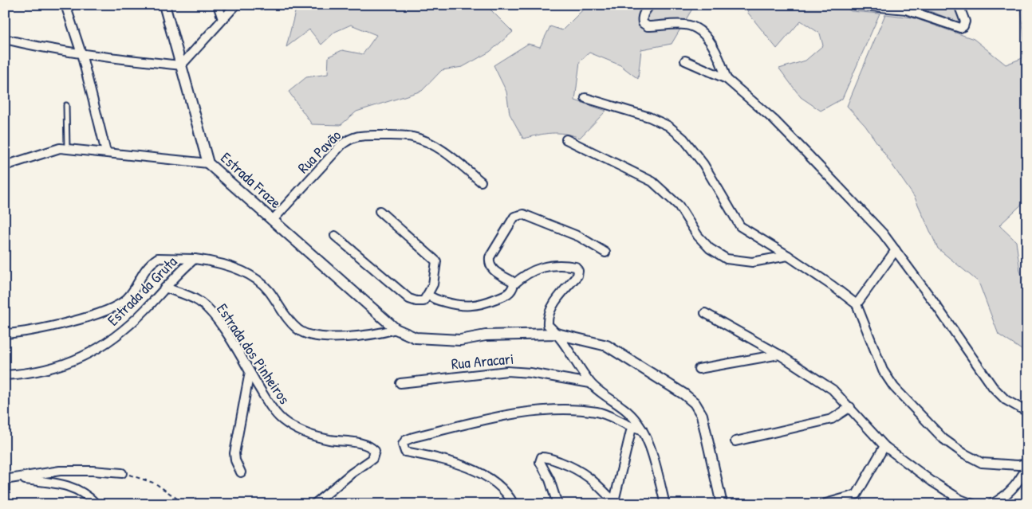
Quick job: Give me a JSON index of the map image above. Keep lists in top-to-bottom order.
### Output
{
  "streets": {
    "street": [
      "Rua Pavão",
      "Estrada Fraze",
      "Estrada da Gruta",
      "Estrada dos Pinheiros",
      "Rua Aracari"
    ]
  },
  "crossings": [
    ["Rua Pavão", "Estrada Fraze"],
    ["Estrada Fraze", "Estrada da Gruta"],
    ["Estrada da Gruta", "Estrada dos Pinheiros"]
  ]
}
